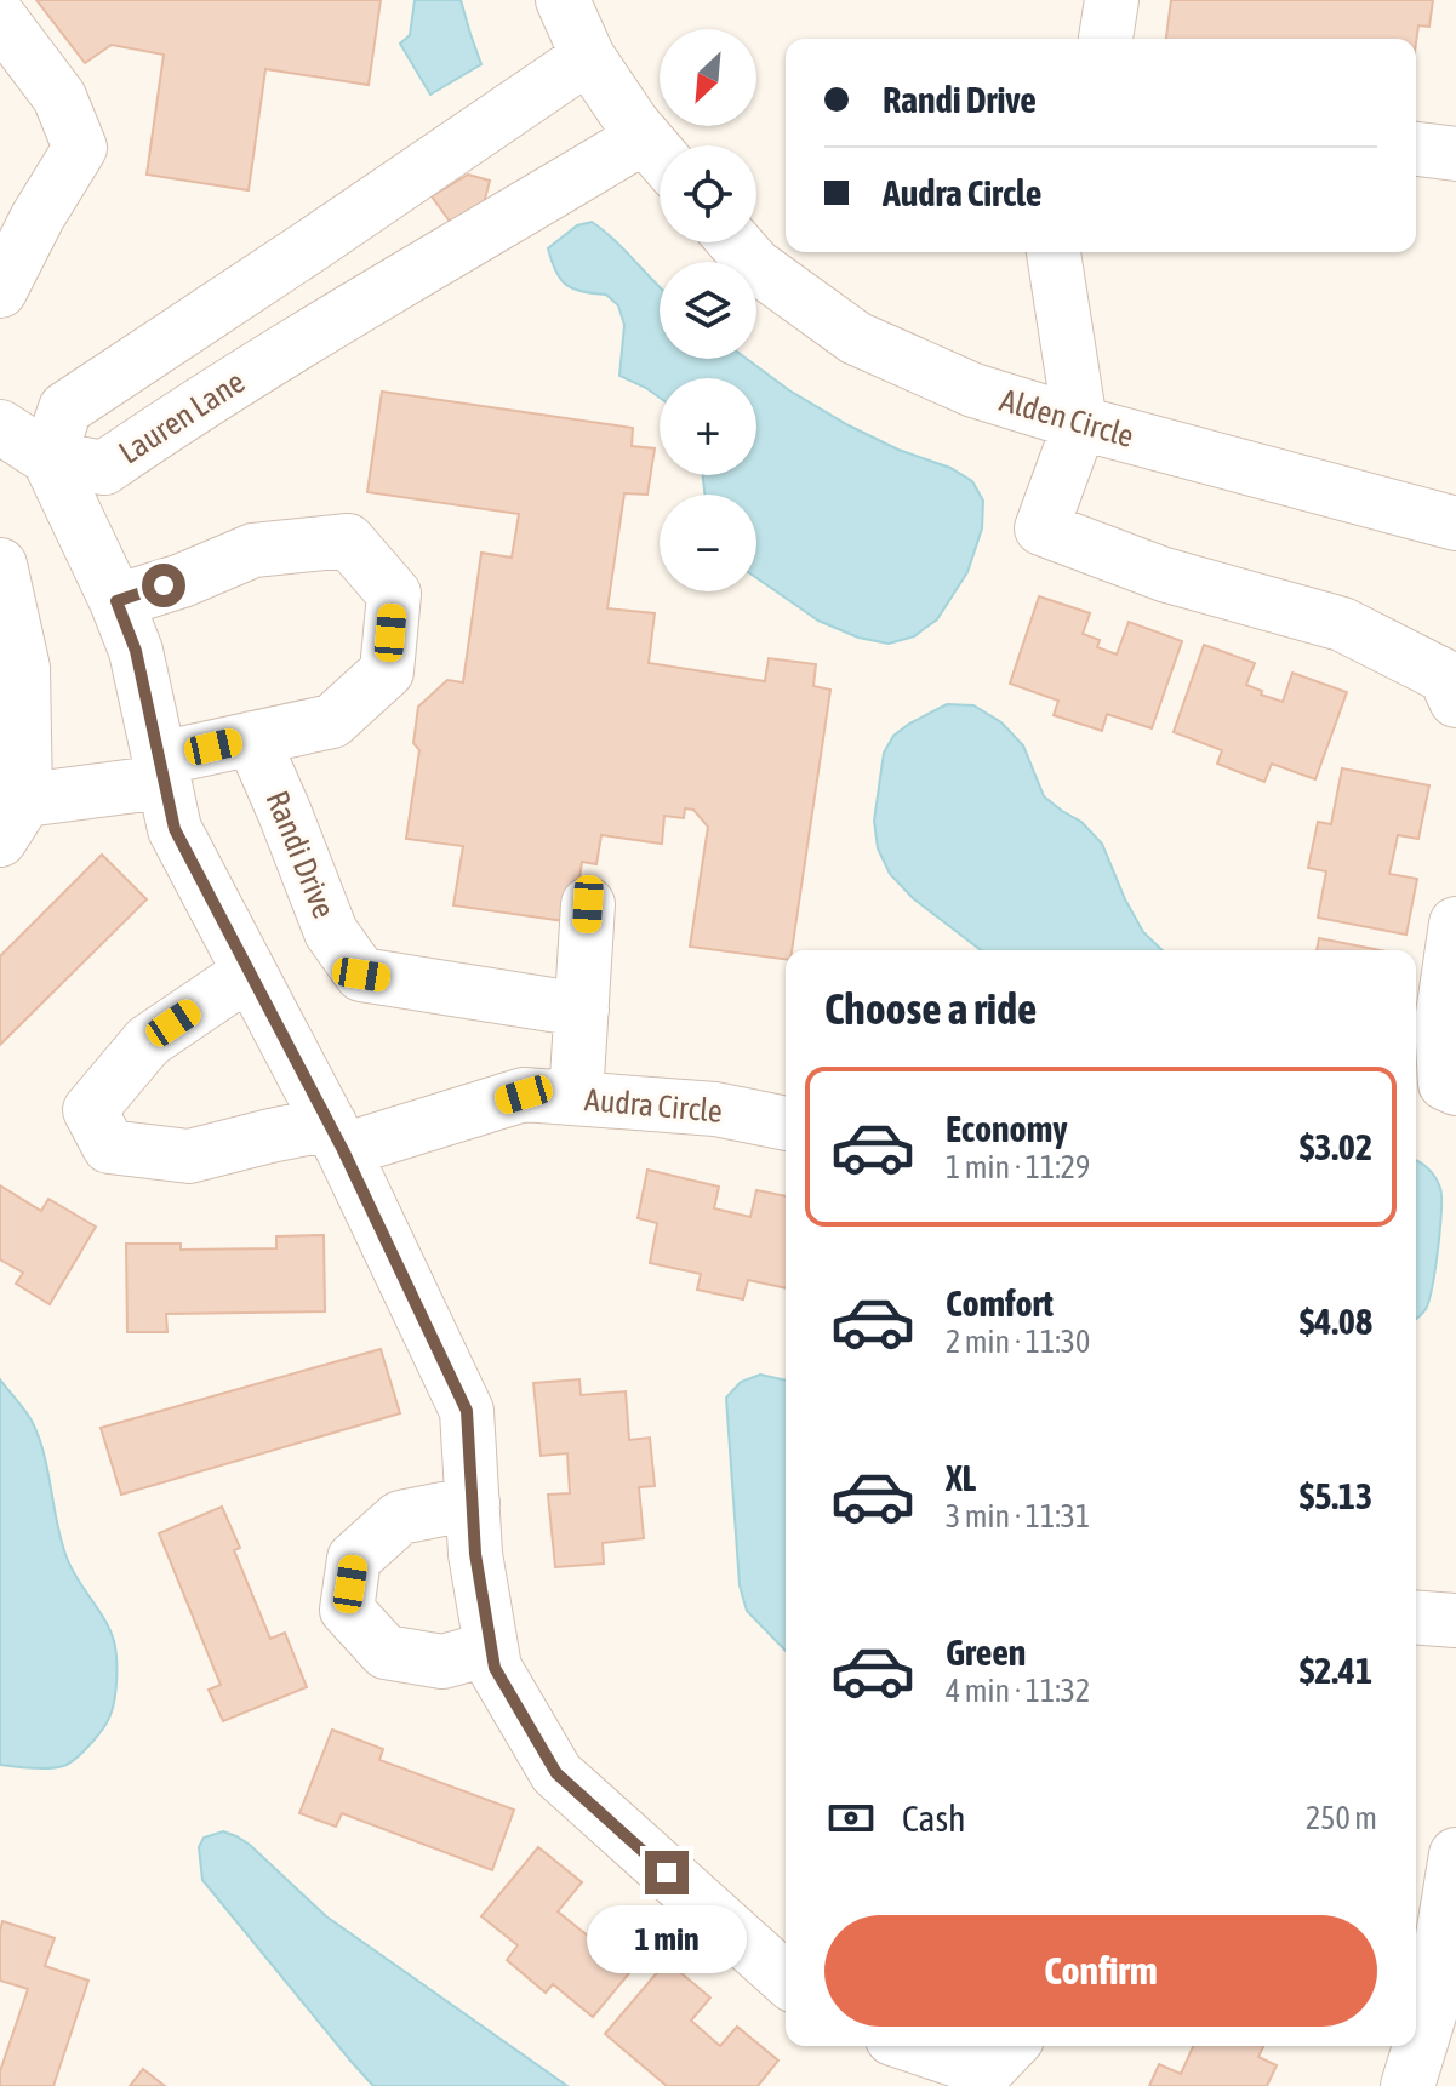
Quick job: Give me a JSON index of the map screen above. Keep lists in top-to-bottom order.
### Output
{
  "streets": {
    "street": [
      "Lauren Lane",
      "Alden Circle",
      "Randi Drive",
      "Audra Circle"
    ]
  },
  "north": "bottom left",
  "page": {
    "map_buttons": ["+", "−"],
    "banner": ["Randi Drive", "Audra Circle"],
    "heading": "Choose a ride",
    "list": [
      {
        "name": "Economy",
        "note": "1 min · 11:29",
        "value": "$3.02"
      },
      {
        "name": "Comfort",
        "note": "2 min · 11:30",
        "value": "$4.08"
      },
      {
        "name": "XL",
        "note": "3 min · 11:31",
        "value": "$5.13"
      },
      {
        "name": "Green",
        "note": "4 min · 11:32",
        "value": "$2.41"
      }
    ],
    "pay": ["Cash", "250 m"],
    "buttons": "Confirm",
    "bubble": "1 min"
  }
}
